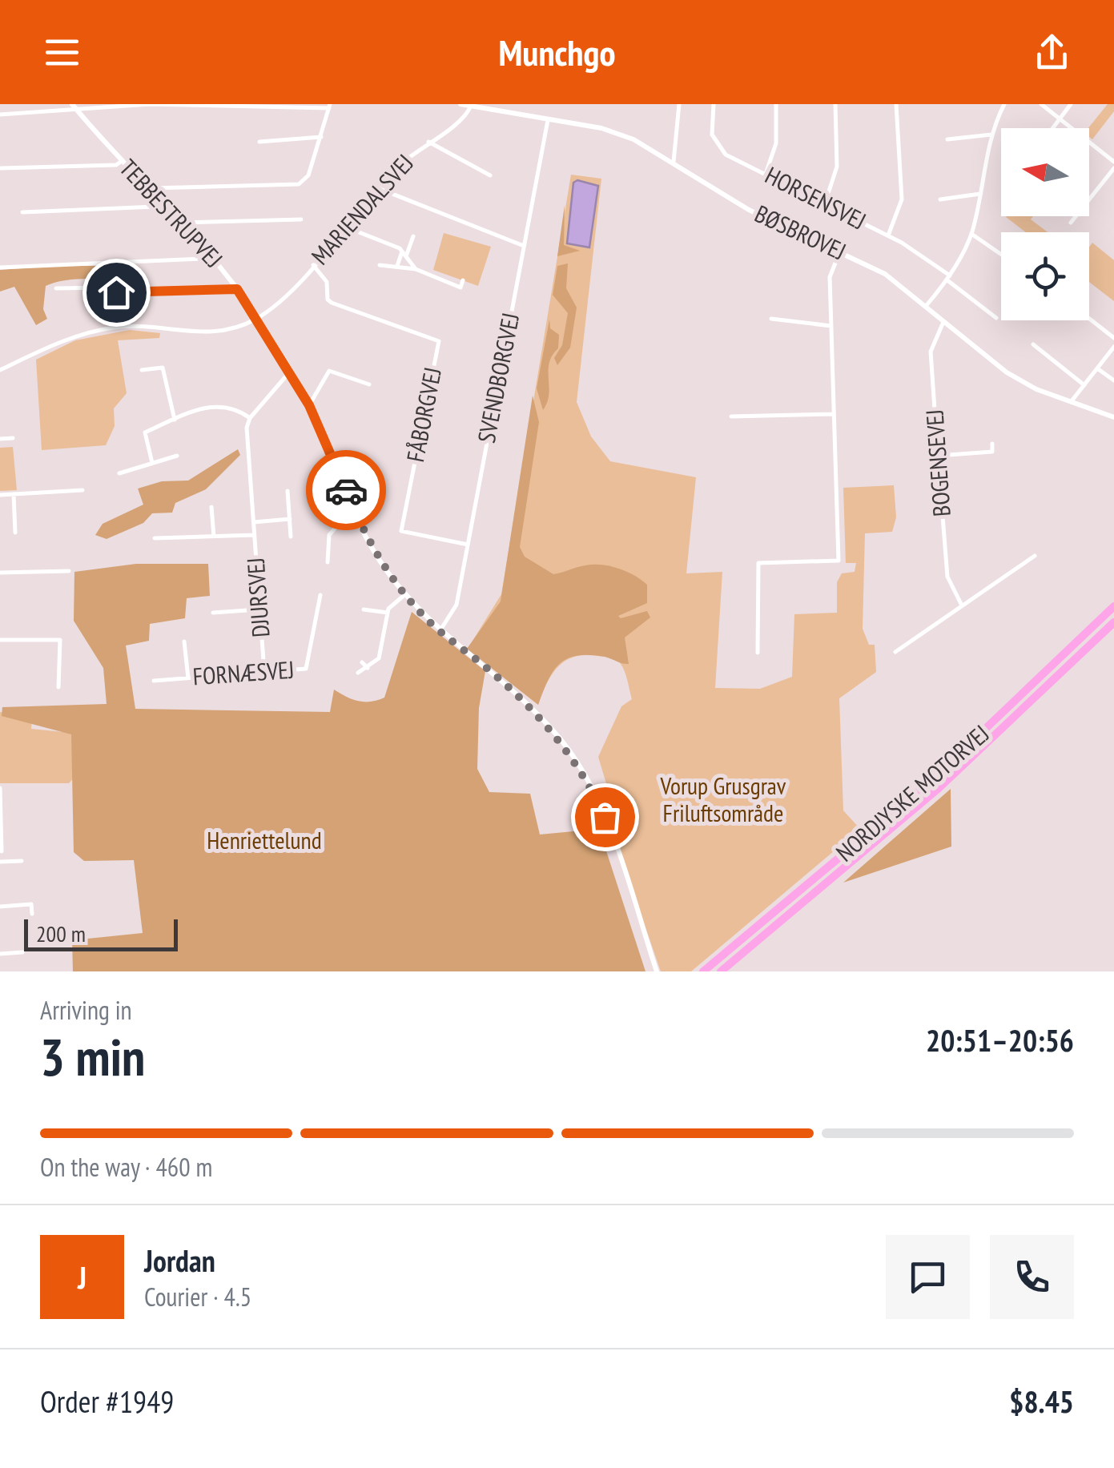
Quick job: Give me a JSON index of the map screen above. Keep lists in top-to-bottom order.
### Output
{
  "streets": {
    "highway": ["NORDJYSKE MOTORVEJ"],
    "street": [
      "HORSENSVEJ",
      "MARIENDALSVEJ",
      "TEBBESTRUPVEJ",
      "BØSBROVEJ",
      "SVENDBORGVEJ",
      "FÅBORGVEJ",
      "BOGENSEVEJ",
      "DJURSVEJ",
      "FORNÆSVEJ"
    ]
  },
  "crossings": [
    ["MARIENDALSVEJ", "TEBBESTRUPVEJ"],
    ["MARIENDALSVEJ", "BØSBROVEJ"],
    ["MARIENDALSVEJ", "FÅBORGVEJ"],
    ["TEBBESTRUPVEJ", "SVENDBORGVEJ"],
    ["BØSBROVEJ", "SVENDBORGVEJ"],
    ["BØSBROVEJ", "BOGENSEVEJ"],
    ["SVENDBORGVEJ", "FÅBORGVEJ"],
    ["DJURSVEJ", "FORNÆSVEJ"]
  ],
  "parks": ["Vorup Grusgrav Friluftsområde", "Henriettelund"],
  "scale_bar": "200 m",
  "north": "left",
  "page": {
    "header": "Munchgo",
    "scale": "200 m",
    "heading": ["3 min", "Arriving in", "20:51–20:56"],
    "panel": [
      "Jordan",
      "Courier · 4.5",
      "Order #1949",
      "$8.45"
    ],
    "bar": "On the way · 460 m",
    "round": "J"
  }
}
